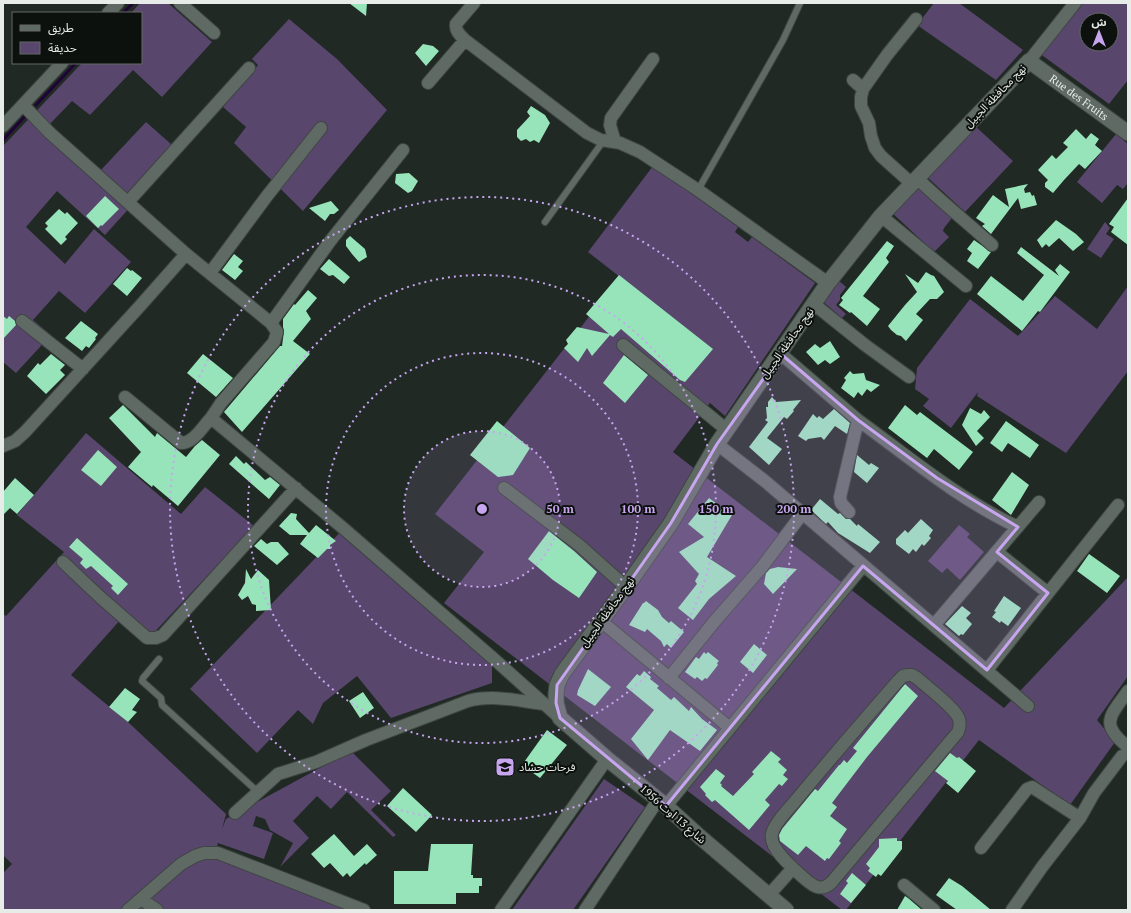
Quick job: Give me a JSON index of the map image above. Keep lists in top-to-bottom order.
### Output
{
  "streets": {
    "street": ["نهج محافظة الجبيل", "Rue des Fruits", "شارع 13 اوت 1956"]
  },
  "crossings": [
    ["نهج محافظة الجبيل", "Rue des Fruits"],
    ["نهج محافظة الجبيل", "شارع 13 اوت 1956"]
  ],
  "places": {
    "school or university": ["فرحات حشاد"]
  },
  "legend": ["طريق", "حديقة"],
  "north": "top",
  "rings": [
    "50 m",
    "100 m",
    "150 m",
    "200 m"
  ]
}
